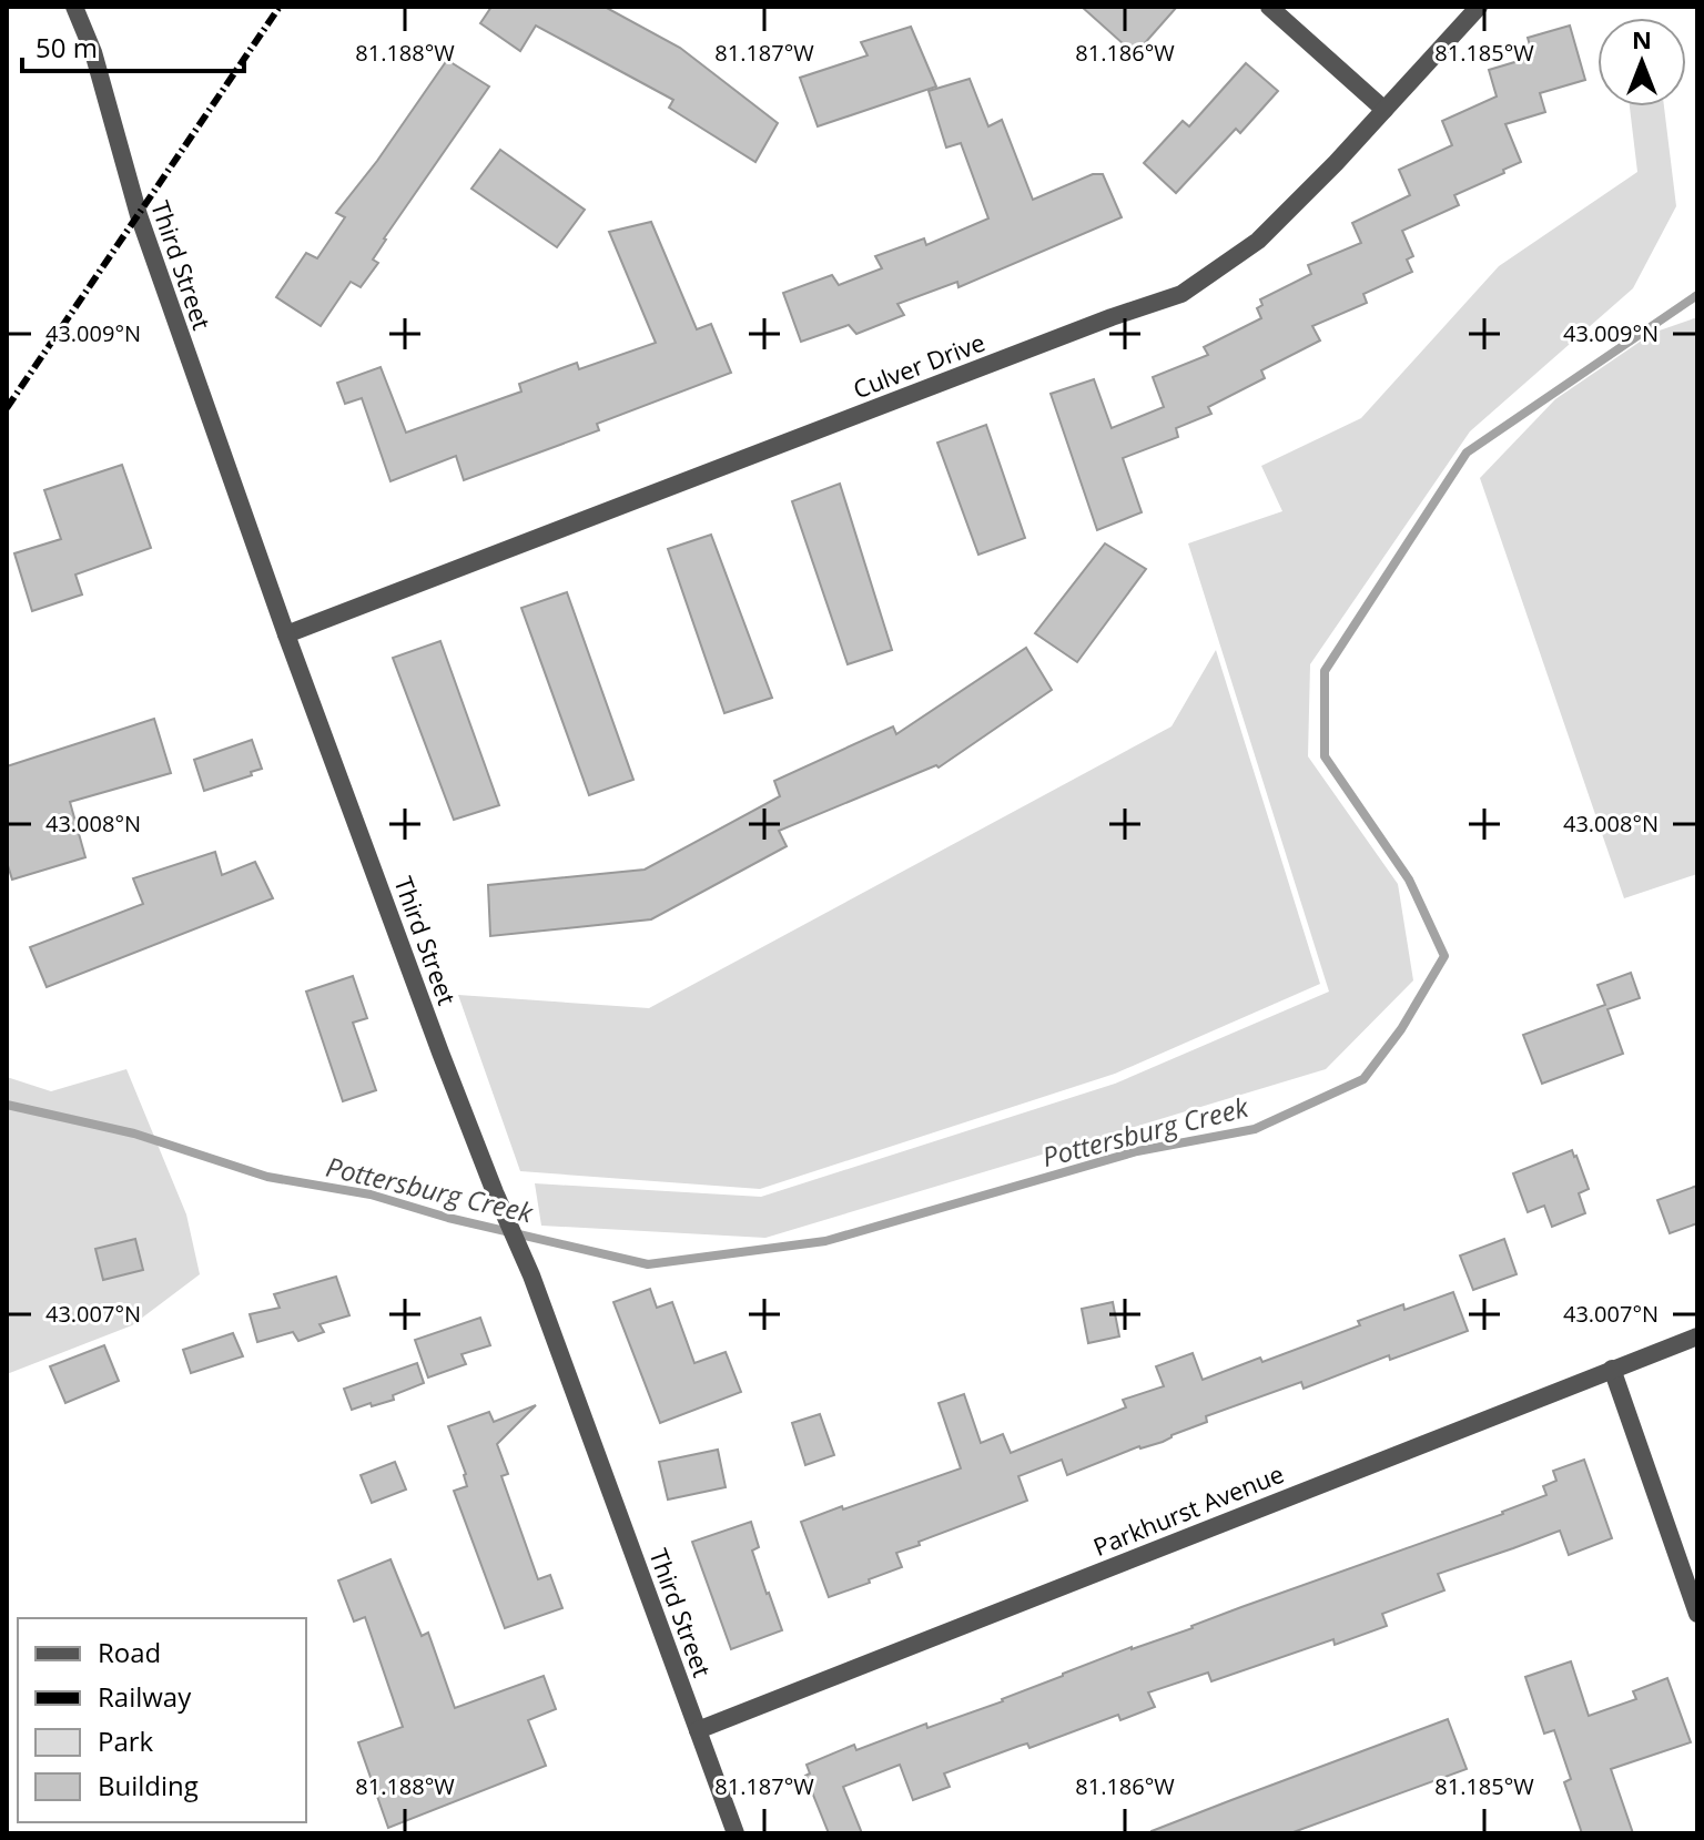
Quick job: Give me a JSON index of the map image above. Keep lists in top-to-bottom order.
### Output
{
  "streets": {
    "street": ["Third Street", "Culver Drive", "Parkhurst Avenue"]
  },
  "crossings": [
    ["Third Street", "Culver Drive"],
    ["Third Street", "Parkhurst Avenue"]
  ],
  "water": ["Pottersburg Creek"],
  "legend": [
    "Road",
    "Railway",
    "Park",
    "Building"
  ],
  "scale_bar": "50 m",
  "north": "top",
  "coordinates": [
    "81.188°W",
    "81.187°W",
    "81.186°W",
    "81.185°W",
    "43.009°N",
    "43.008°N",
    "43.007°N"
  ]
}
